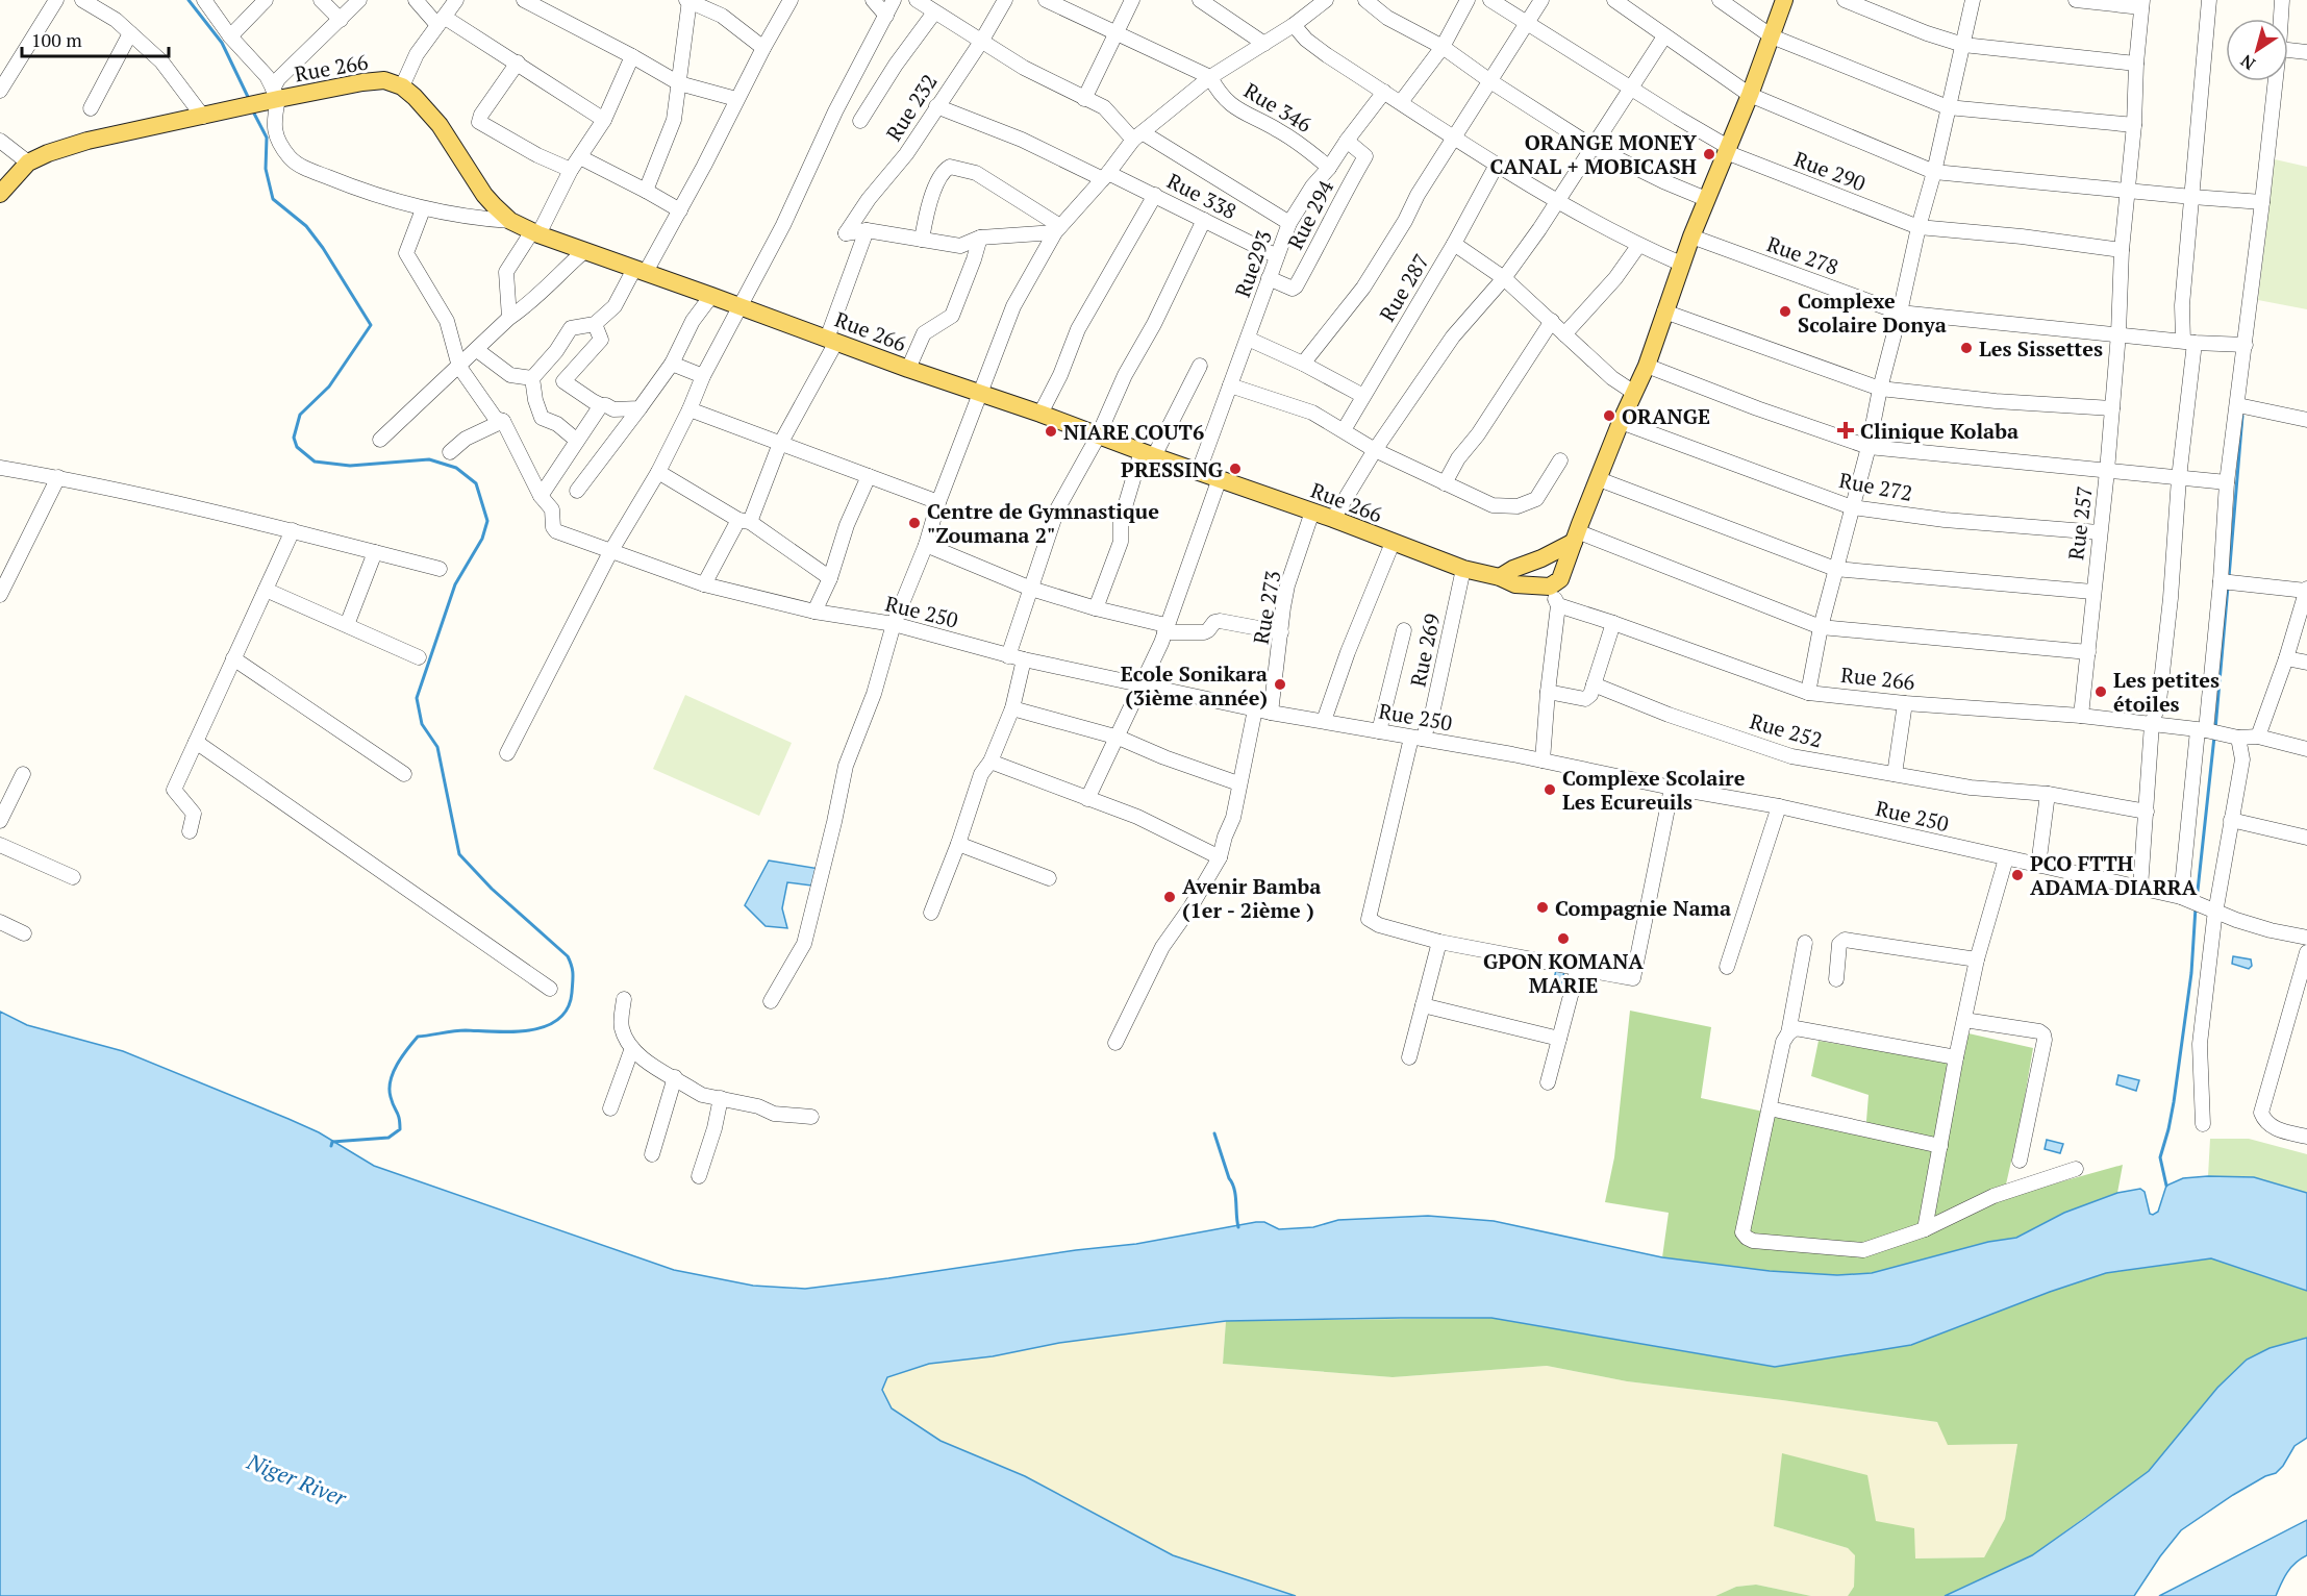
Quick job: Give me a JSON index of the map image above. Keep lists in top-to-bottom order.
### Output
{
  "streets": {
    "main road": ["Rue 266"],
    "street": [
      "Rue 232",
      "Rue 346",
      "Rue 290",
      "Rue 338",
      "Rue 294",
      "Rue 278",
      "Rue293",
      "Rue 287",
      "Rue 272",
      "Rue 257",
      "Rue 273",
      "Rue 250",
      "Rue 269",
      "Rue 252"
    ]
  },
  "crossings": [
    ["Rue 266", "Rue293"],
    ["Rue 266", "Rue 257"],
    ["Rue 266", "Rue 273"],
    ["Rue 266", "Rue 269"],
    ["Rue 232", "Rue 338"],
    ["Rue 346", "Rue293"],
    ["Rue 290", "Rue 257"],
    ["Rue 338", "Rue293"],
    ["Rue 294", "Rue293"],
    ["Rue 278", "Rue 257"],
    ["Rue 272", "Rue 257"],
    ["Rue 273", "Rue 250"],
    ["Rue 250", "Rue 269"]
  ],
  "water": ["Niger River"],
  "places": {
    "other": [
      "ORANGE MONEY CANAL + MOBICASH",
      "Complexe Scolaire Donya",
      "Les Sissettes",
      "ORANGE",
      "NIARE COUT6",
      "PRESSING",
      "Centre de Gymnastique \"Zoumana 2\"",
      "Ecole Sonikara (3ième année)",
      "Les petites étoiles",
      "Complexe Scolaire Les Ecureuils",
      "PCO FTTH ADAMA DIARRA",
      "Avenir Bamba (1er - 2ième )",
      "Compagnie Nama",
      "GPON KOMANA MARIE"
    ],
    "health": ["Clinique Kolaba"]
  },
  "scale_bar": "100 m",
  "north": "bottom left"
}
